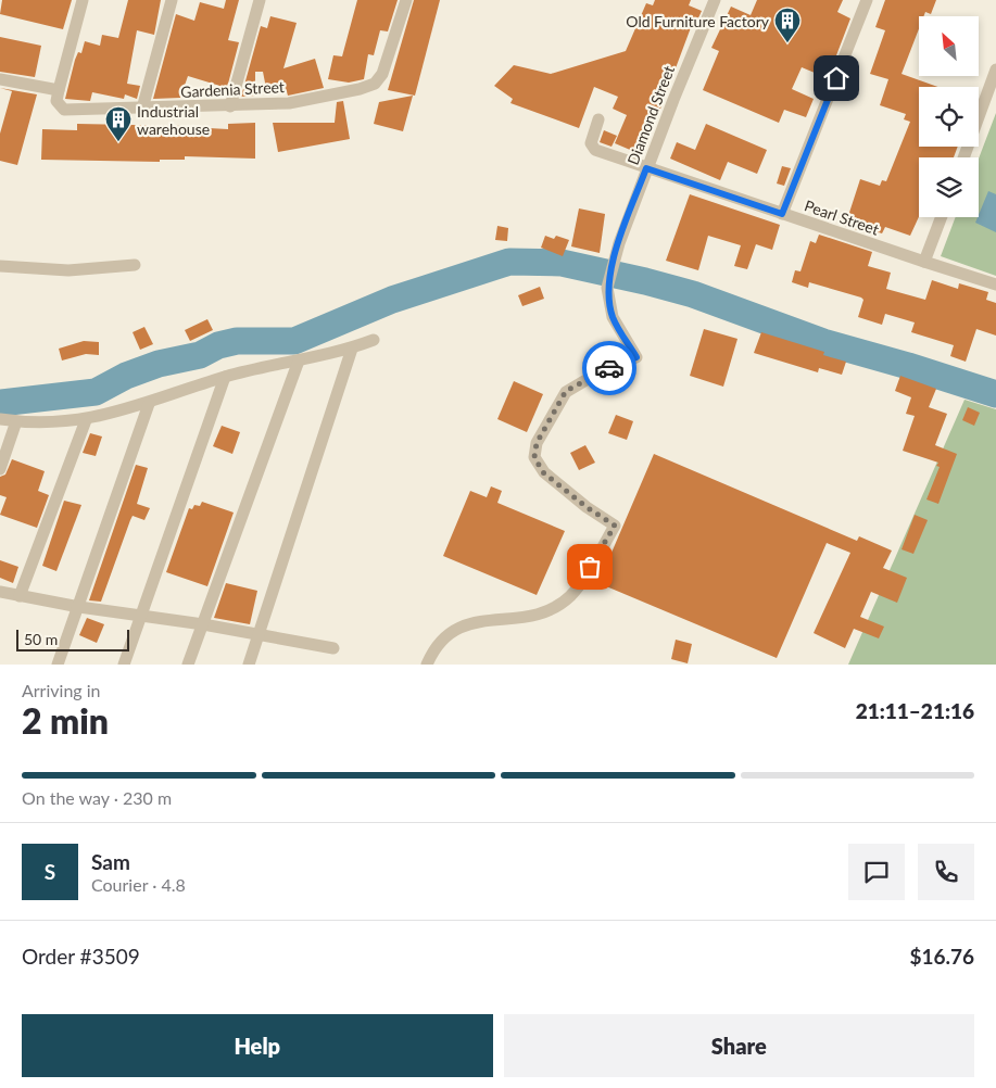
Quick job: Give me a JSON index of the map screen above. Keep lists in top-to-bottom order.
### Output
{
  "streets": {
    "street": ["Gardenia Street", "Diamond Street", "Pearl Street"]
  },
  "crossings": [
    ["Diamond Street", "Pearl Street"]
  ],
  "places": {
    "building": ["Old Furniture Factory", "Industrial warehouse"]
  },
  "scale_bar": "50 m",
  "north": "top left",
  "page": {
    "scale": "50 m",
    "heading": ["2 min", "Arriving in", "21:11–21:16"],
    "panel": [
      "Sam",
      "Courier · 4.8",
      "Order #3509",
      "$16.76"
    ],
    "bar": "On the way · 230 m",
    "round": "S",
    "buttons": ["Help", "Share"]
  }
}
